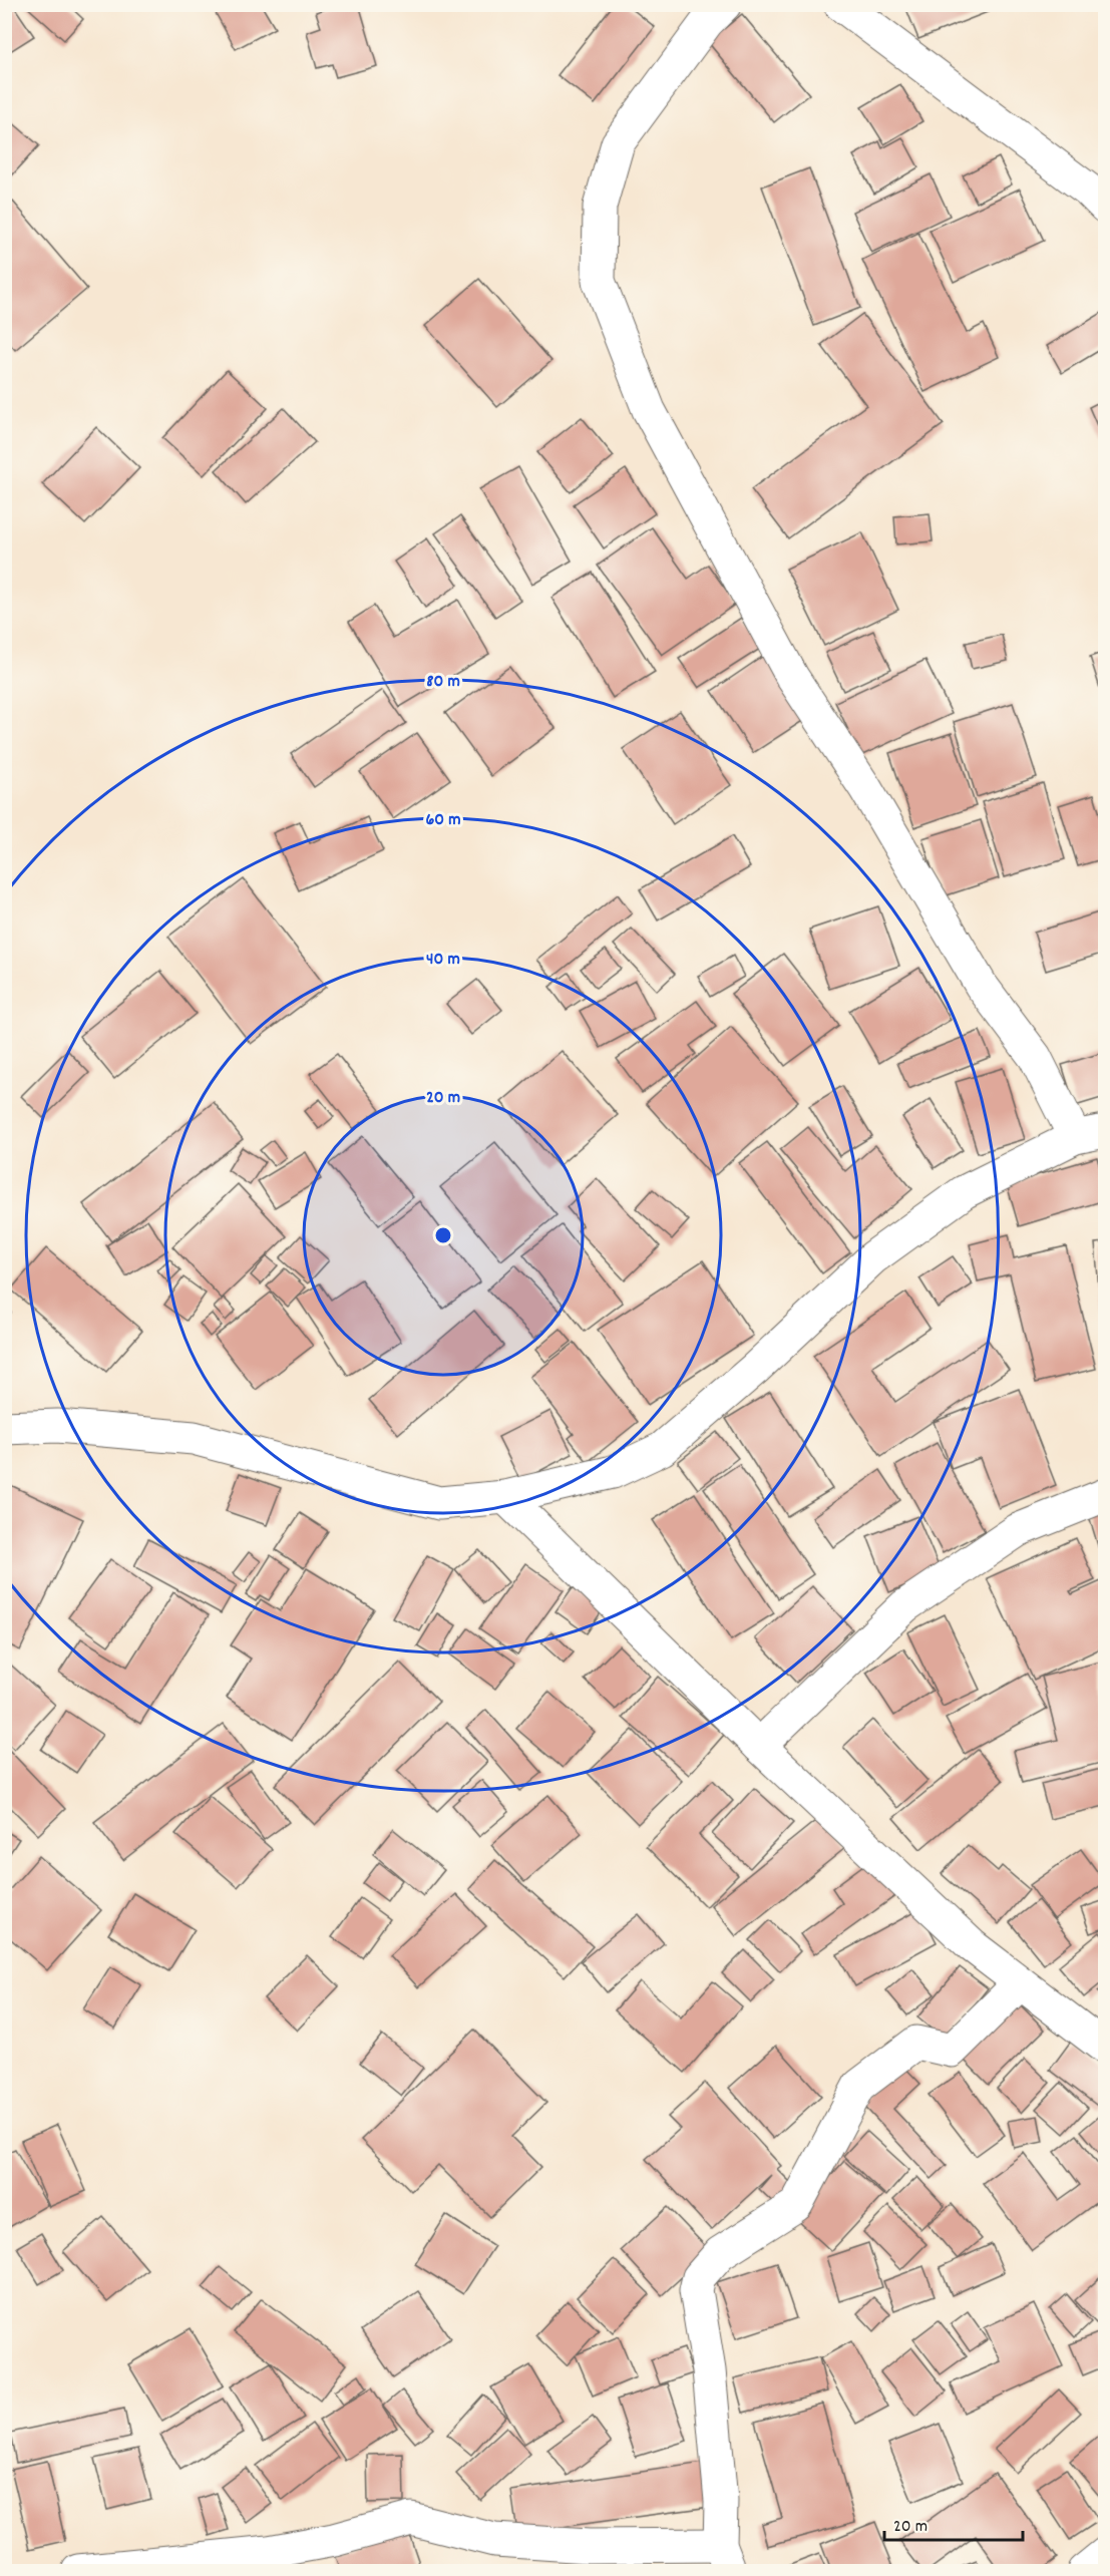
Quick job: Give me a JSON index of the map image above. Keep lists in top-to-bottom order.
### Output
{
  "scale_bar": "20 m",
  "rings": [
    "80 m",
    "60 m",
    "40 m",
    "20 m"
  ]
}
